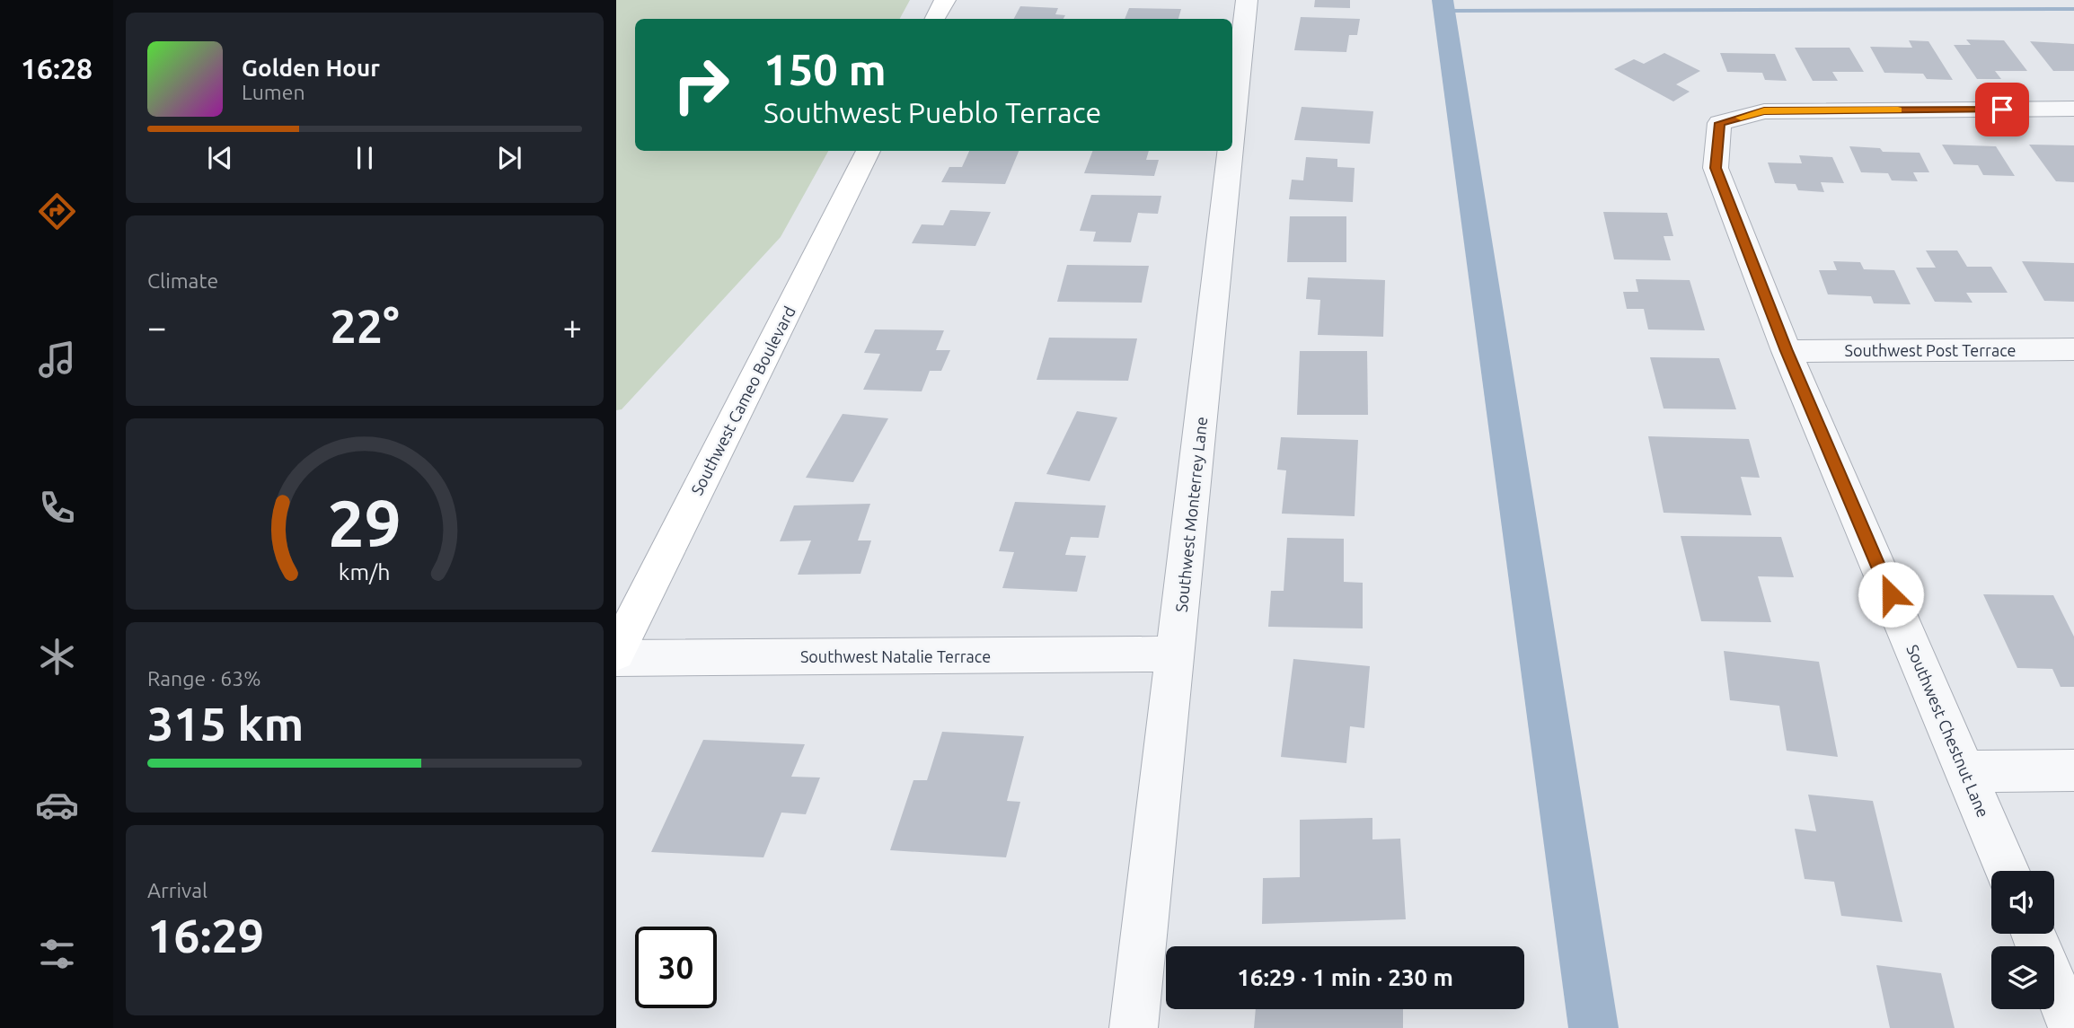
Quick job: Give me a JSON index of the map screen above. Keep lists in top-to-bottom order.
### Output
{
  "streets": {
    "street": [
      "Southwest Post Terrace",
      "Southwest Cameo Boulevard",
      "Southwest Monterrey Lane",
      "Southwest Natalie Terrace",
      "Southwest Chestnut Lane"
    ]
  },
  "crossings": [
    ["Southwest Post Terrace", "Southwest Chestnut Lane"],
    ["Southwest Monterrey Lane", "Southwest Natalie Terrace"]
  ],
  "page": {
    "tabs": "16:28",
    "turn": ["150 m", "Southwest Pueblo Terrace"],
    "song": ["Golden Hour", "Lumen"],
    "tile": [
      "Climate",
      ["Range · 63%", "315 km"],
      ["Arrival", "16:29"]
    ],
    "heat": ["−", "22°", "+"],
    "limit": "30",
    "trip": "16:29 · 1 min · 230 m",
    "gauge": ["29", "km/h"]
  }
}
